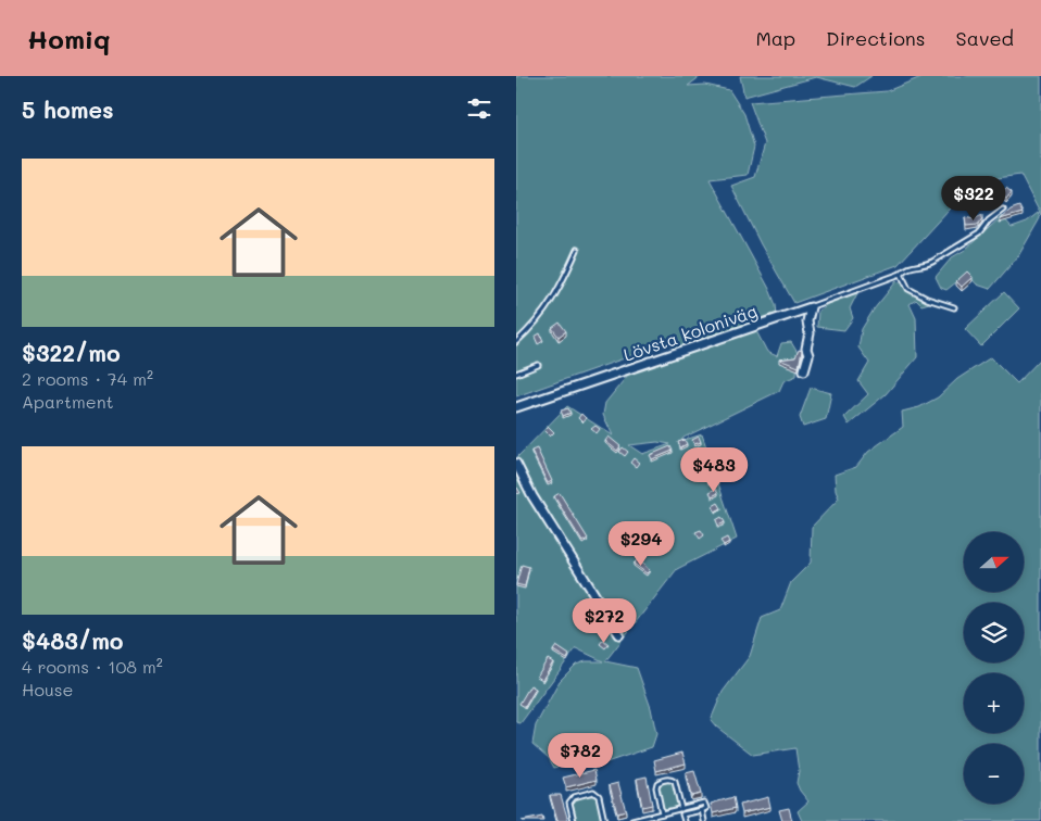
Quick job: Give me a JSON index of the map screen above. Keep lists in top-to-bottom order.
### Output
{
  "streets": {
    "street": ["Lövsta koloniväg"]
  },
  "north": "right",
  "page": {
    "header": "Homiq",
    "nav": ["Map", "Directions", "Saved"],
    "heading": "5 homes",
    "list": [
      {
        "name": "$322/mo",
        "note": "2 rooms · 74 m² · Apartment"
      },
      {
        "name": "$483/mo",
        "note": "4 rooms · 108 m² · House"
      }
    ],
    "price": [
      "$322",
      "$483",
      "$294",
      "$272",
      "$782"
    ],
    "map_buttons": ["+", "−"]
  }
}
